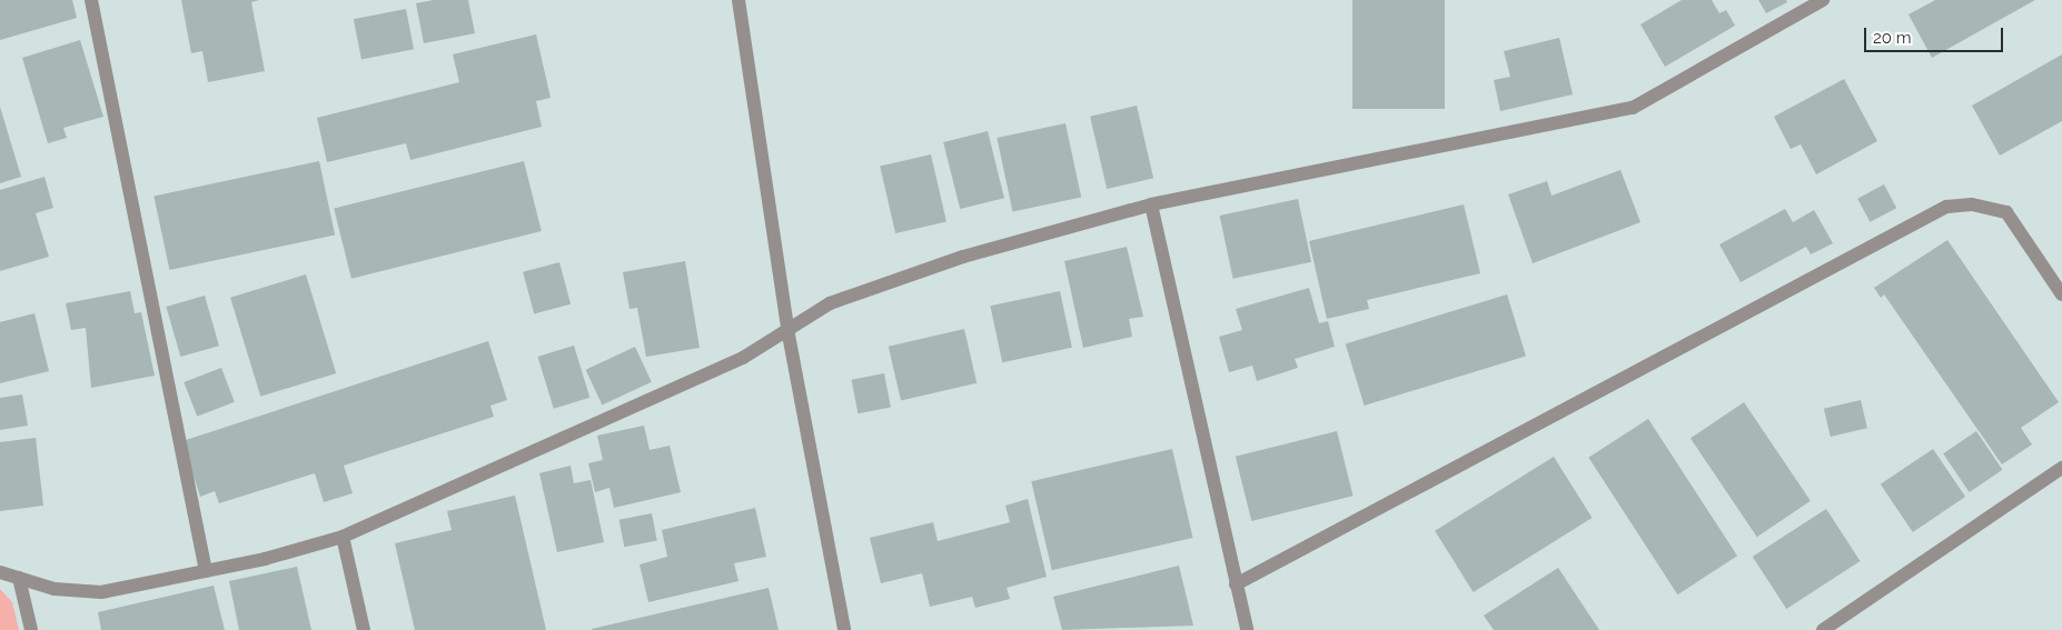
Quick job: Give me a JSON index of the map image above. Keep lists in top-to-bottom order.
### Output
{
  "scale_bar": "20 m"
}
